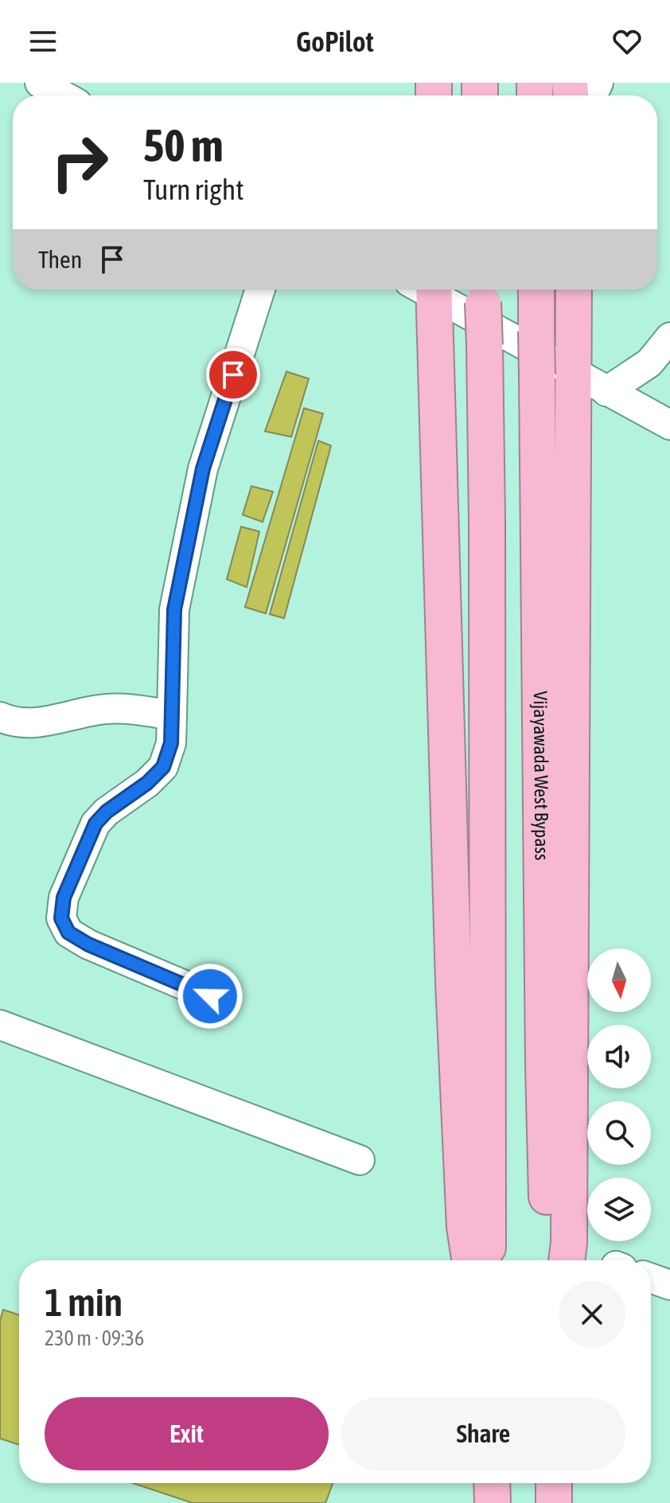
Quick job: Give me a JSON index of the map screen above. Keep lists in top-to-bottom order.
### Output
{
  "streets": {
    "highway": ["Vijayawada West Bypass"]
  },
  "north": "bottom",
  "page": {
    "header": "GoPilot",
    "turn": ["50 m", "Turn right"],
    "then": "Then",
    "heading": ["1 min", "230 m · 09:36"],
    "buttons": ["Exit", "Share"]
  }
}
